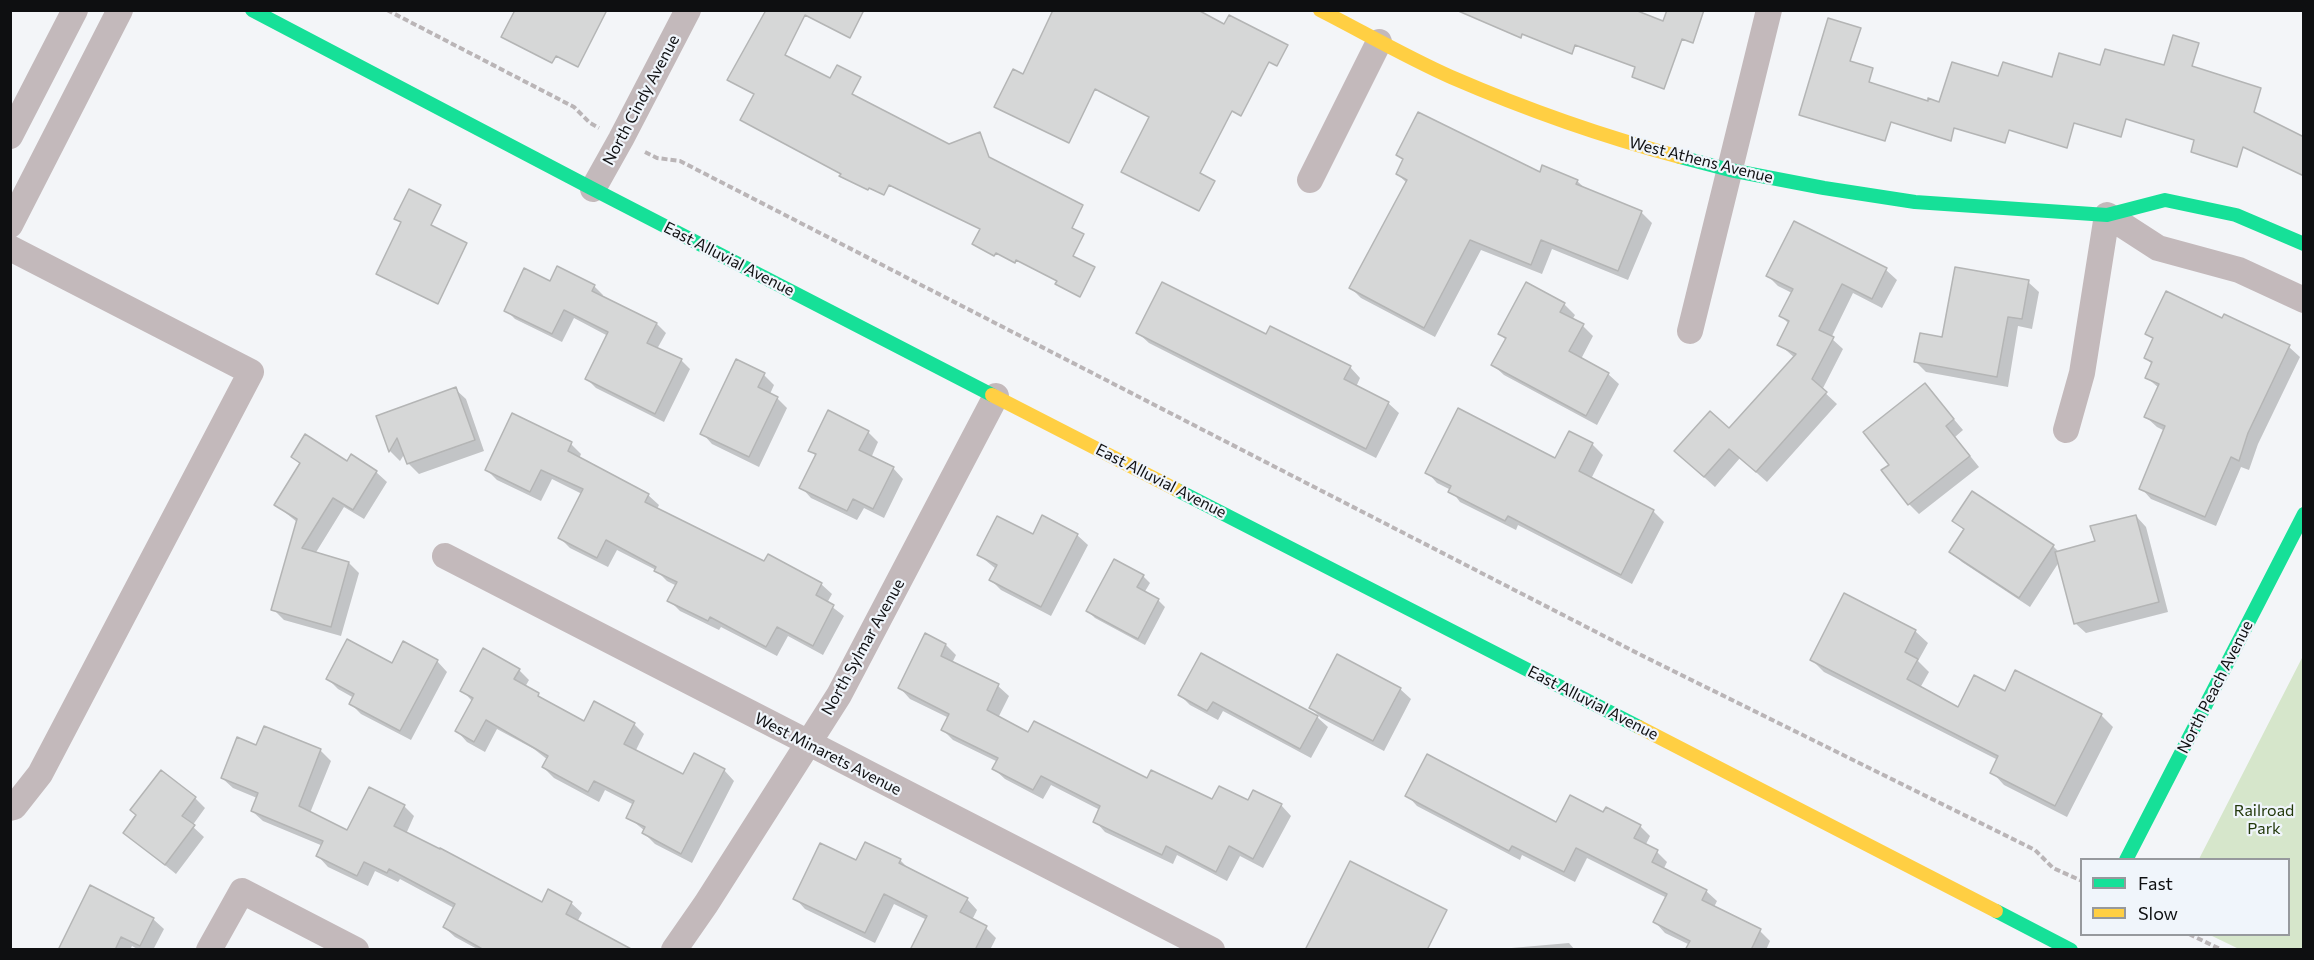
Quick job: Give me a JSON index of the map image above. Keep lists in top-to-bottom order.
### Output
{
  "streets": {
    "street": [
      "North Cindy Avenue",
      "West Athens Avenue",
      "East Alluvial Avenue",
      "North Sylmar Avenue",
      "North Peach Avenue",
      "West Minarets Avenue"
    ]
  },
  "crossings": [
    ["North Cindy Avenue", "East Alluvial Avenue"],
    ["East Alluvial Avenue", "North Sylmar Avenue"],
    ["North Sylmar Avenue", "West Minarets Avenue"]
  ],
  "parks": ["Railroad Park"],
  "legend": ["Fast", "Slow"]
}
